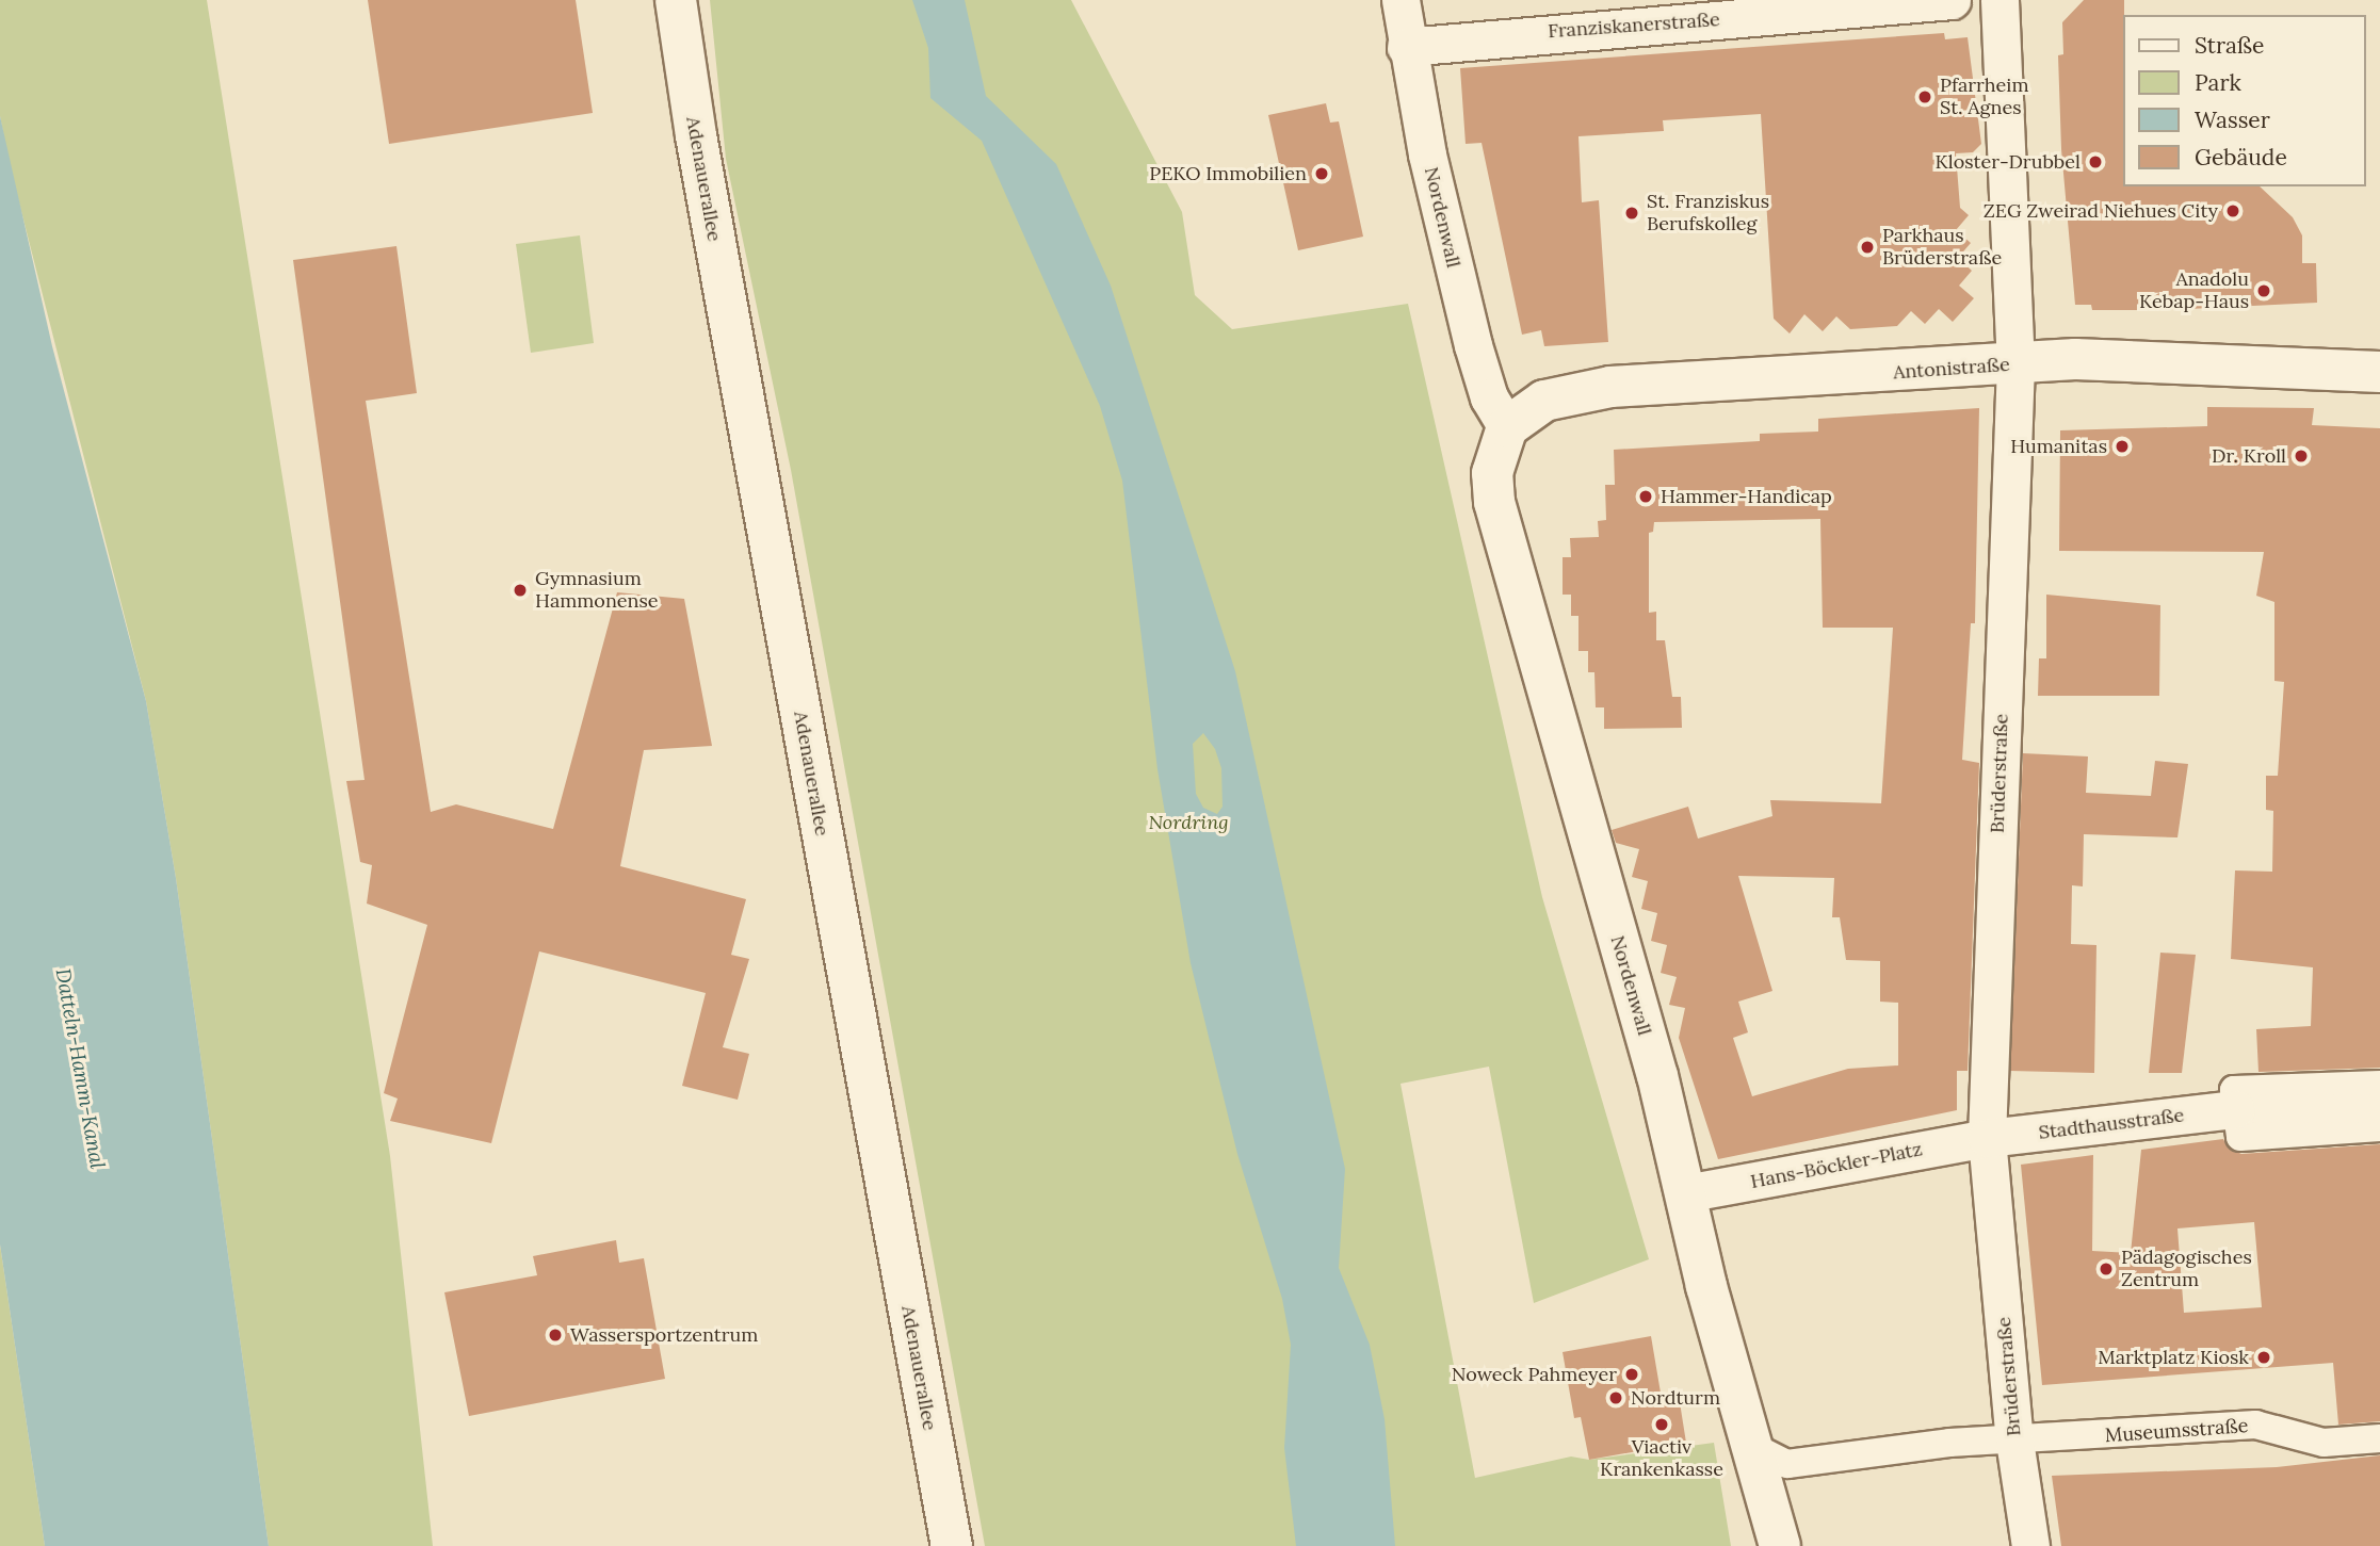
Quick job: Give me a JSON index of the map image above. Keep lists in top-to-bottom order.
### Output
{
  "streets": {
    "main road": ["Adenauerallee", "Nordenwall", "Antonistraße"],
    "street": [
      "Franziskanerstraße",
      "Brüderstraße",
      "Stadthausstraße",
      "Hans-Böckler-Platz",
      "Museumsstraße"
    ]
  },
  "crossings": [
    ["Franziskanerstraße", "Nordenwall"],
    ["Nordenwall", "Antonistraße"],
    ["Nordenwall", "Hans-Böckler-Platz"],
    ["Antonistraße", "Brüderstraße"],
    ["Brüderstraße", "Stadthausstraße"],
    ["Brüderstraße", "Hans-Böckler-Platz"],
    ["Brüderstraße", "Museumsstraße"],
    ["Stadthausstraße", "Hans-Böckler-Platz"]
  ],
  "water": ["Datteln-Hamm-Kanal"],
  "parks": ["Nordring"],
  "places": [
    "Pfarrheim St. Agnes",
    "Kloster-Drubbel",
    "PEKO Immobilien",
    "ZEG Zweirad Niehues City",
    "St. Franziskus Berufskolleg",
    "Parkhaus Brüderstraße",
    "Anadolu Kebap-Haus",
    "Humanitas",
    "Dr. Kroll",
    "Hammer-Handicap",
    "Gymnasium Hammonense",
    "Pädagogisches Zentrum",
    "Wassersportzentrum",
    "Marktplatz Kiosk",
    "Noweck Pahmeyer",
    "Nordturm",
    "Viactiv Krankenkasse"
  ],
  "legend": [
    "Straße",
    "Park",
    "Wasser",
    "Gebäude"
  ]
}
